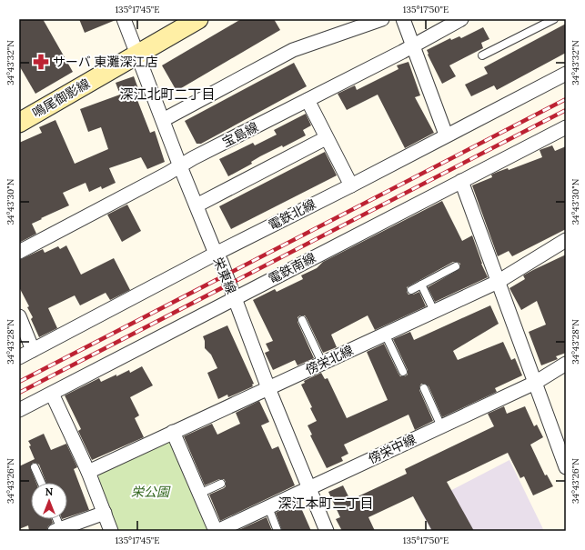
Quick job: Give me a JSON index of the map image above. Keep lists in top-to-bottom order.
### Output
{
  "streets": {
    "street": [
      "鳴尾御影線",
      "宝島線",
      "電鉄北線",
      "電鉄南線",
      "栄東線",
      "傍栄北線",
      "傍栄中線"
    ]
  },
  "crossings": [
    ["鳴尾御影線", "栄東線"],
    ["宝島線", "栄東線"],
    ["電鉄北線", "栄東線"],
    ["電鉄南線", "栄東線"],
    ["栄東線", "傍栄北線"],
    ["栄東線", "傍栄中線"]
  ],
  "districts": ["深江北町二丁目", "深江本町二丁目"],
  "parks": ["栄公園"],
  "places": {
    "pharmacy": ["サーバ 東灘深江店"]
  },
  "north": "top",
  "coordinates": [
    "135°17'45\"E",
    "135°17'50\"E",
    "34°43'32\"N",
    "34°43'30\"N",
    "34°43'28\"N",
    "34°43'26\"N"
  ]
}
